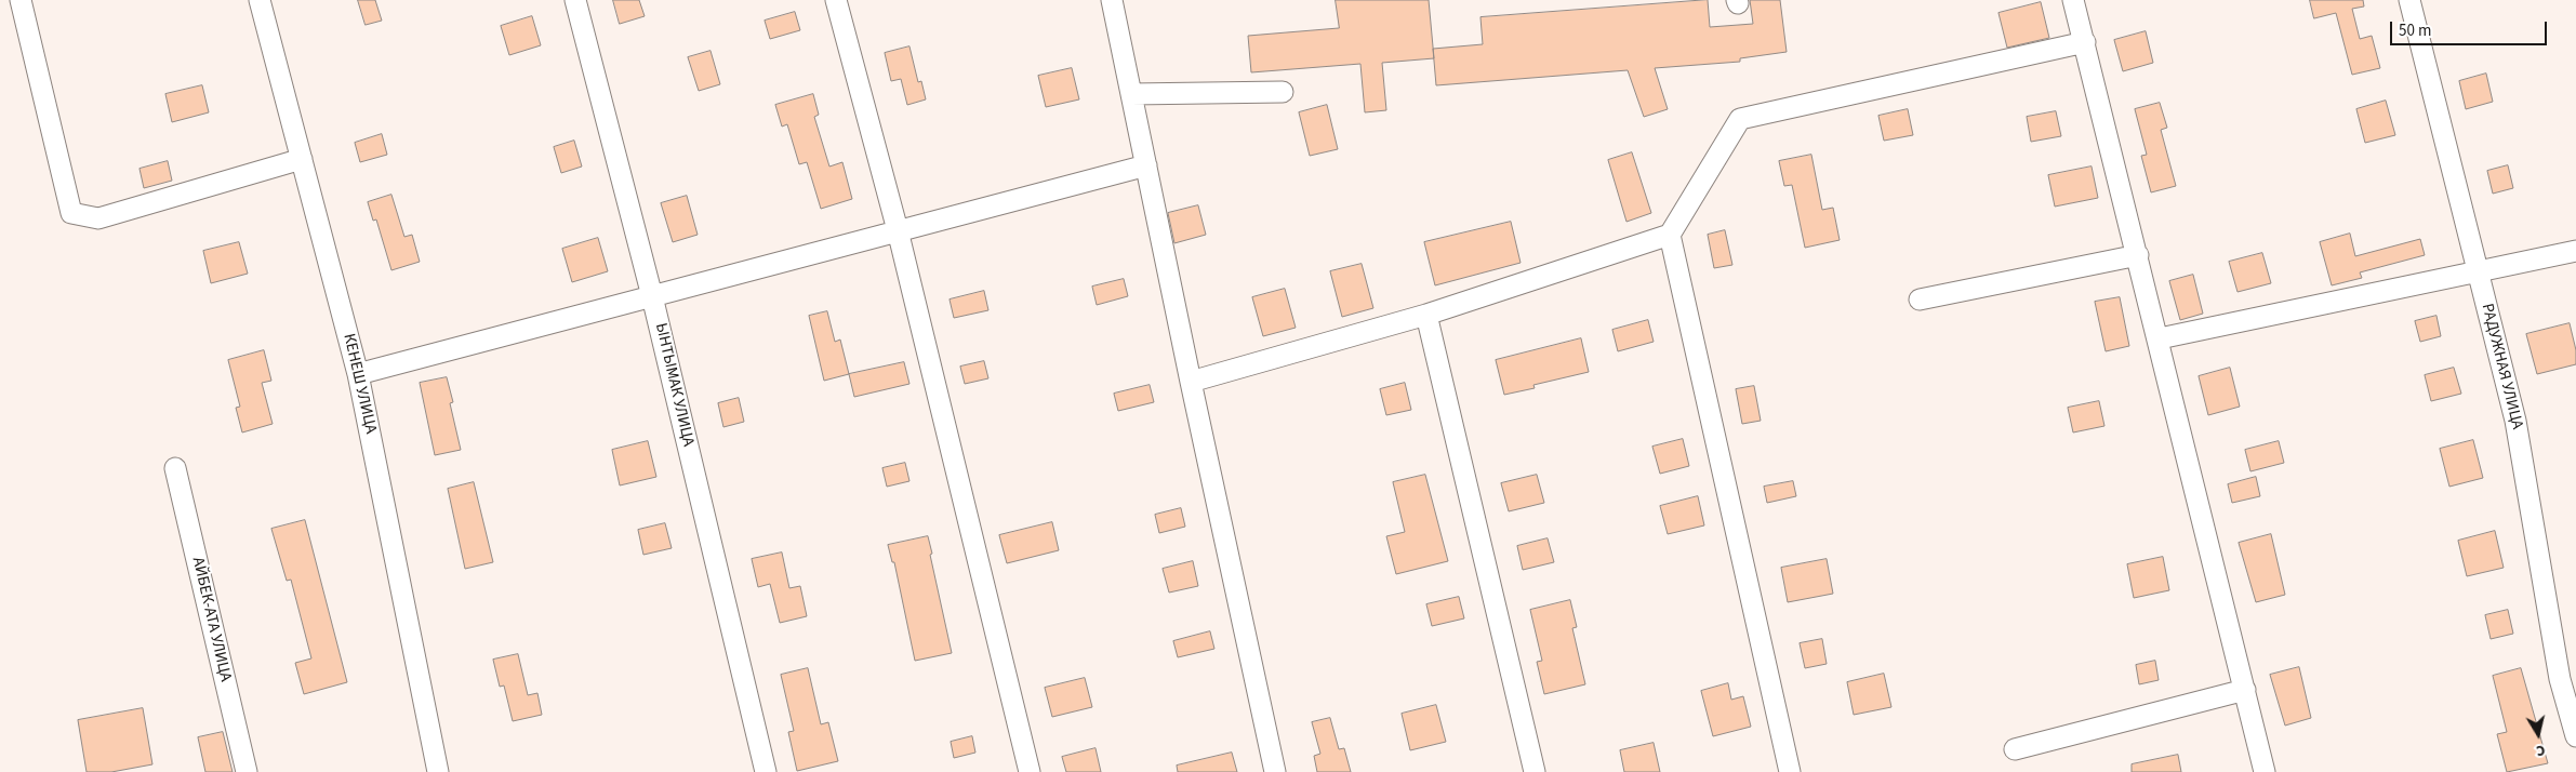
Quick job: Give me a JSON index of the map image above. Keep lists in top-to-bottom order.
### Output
{
  "streets": {
    "street": [
      "РАДУЖНАЯ УЛИЦА",
      "КЕНЕШ УЛИЦА",
      "ЫНТЫМАК УЛИЦА",
      "АЙБЕК-АТА УЛИЦА"
    ]
  },
  "scale_bar": "50 m",
  "north": "bottom"
}
